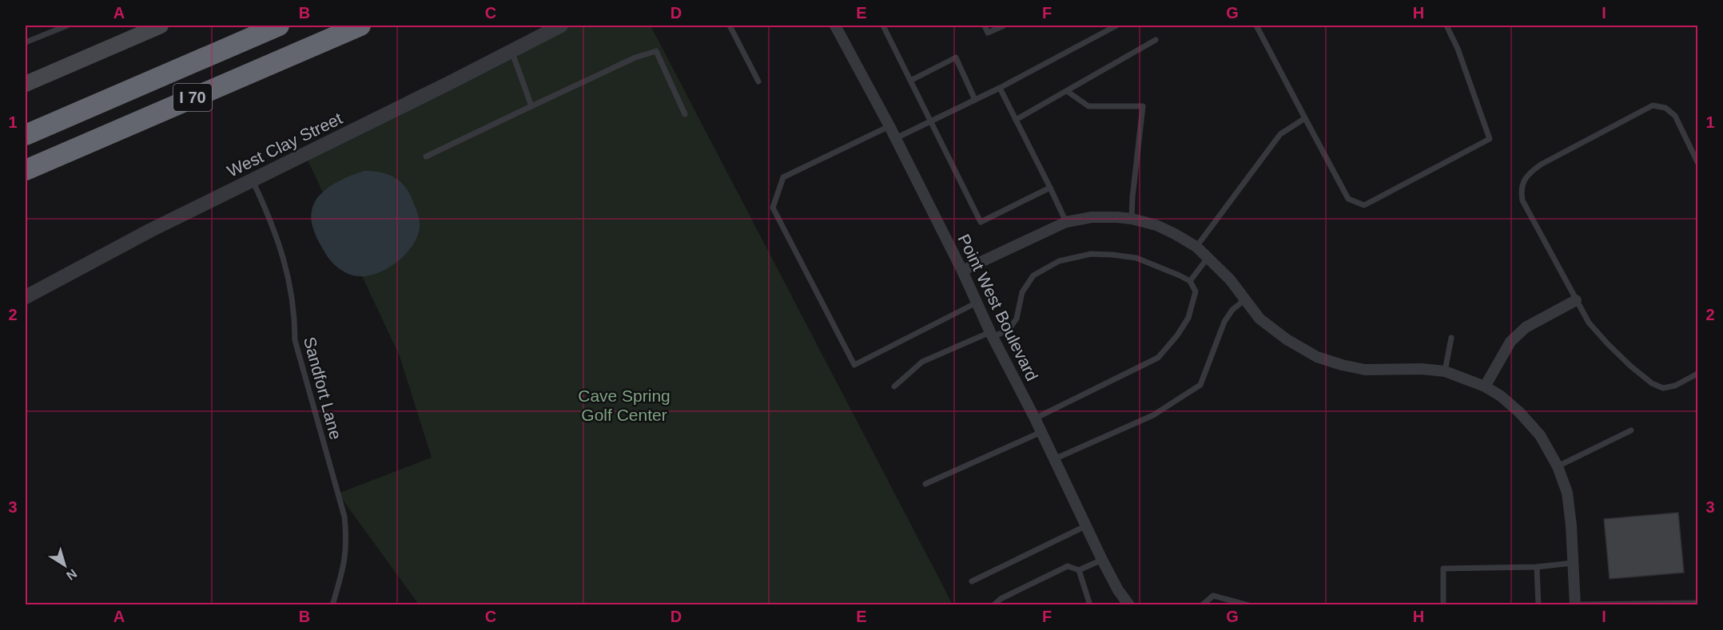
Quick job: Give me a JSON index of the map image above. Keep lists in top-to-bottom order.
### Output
{
  "streets": {
    "highway": ["I 70"],
    "street": ["West Clay Street", "Point West Boulevard"],
    "lane": ["Sandfort Lane"]
  },
  "crossings": [
    ["West Clay Street", "Sandfort Lane"]
  ],
  "parks": ["Cave Spring Golf Center"],
  "north": "bottom right",
  "grid": {
    "columns": [
      "A",
      "B",
      "C",
      "D",
      "E",
      "F",
      "G",
      "H",
      "I"
    ],
    "rows": ["1", "2", "3"]
  }
}
